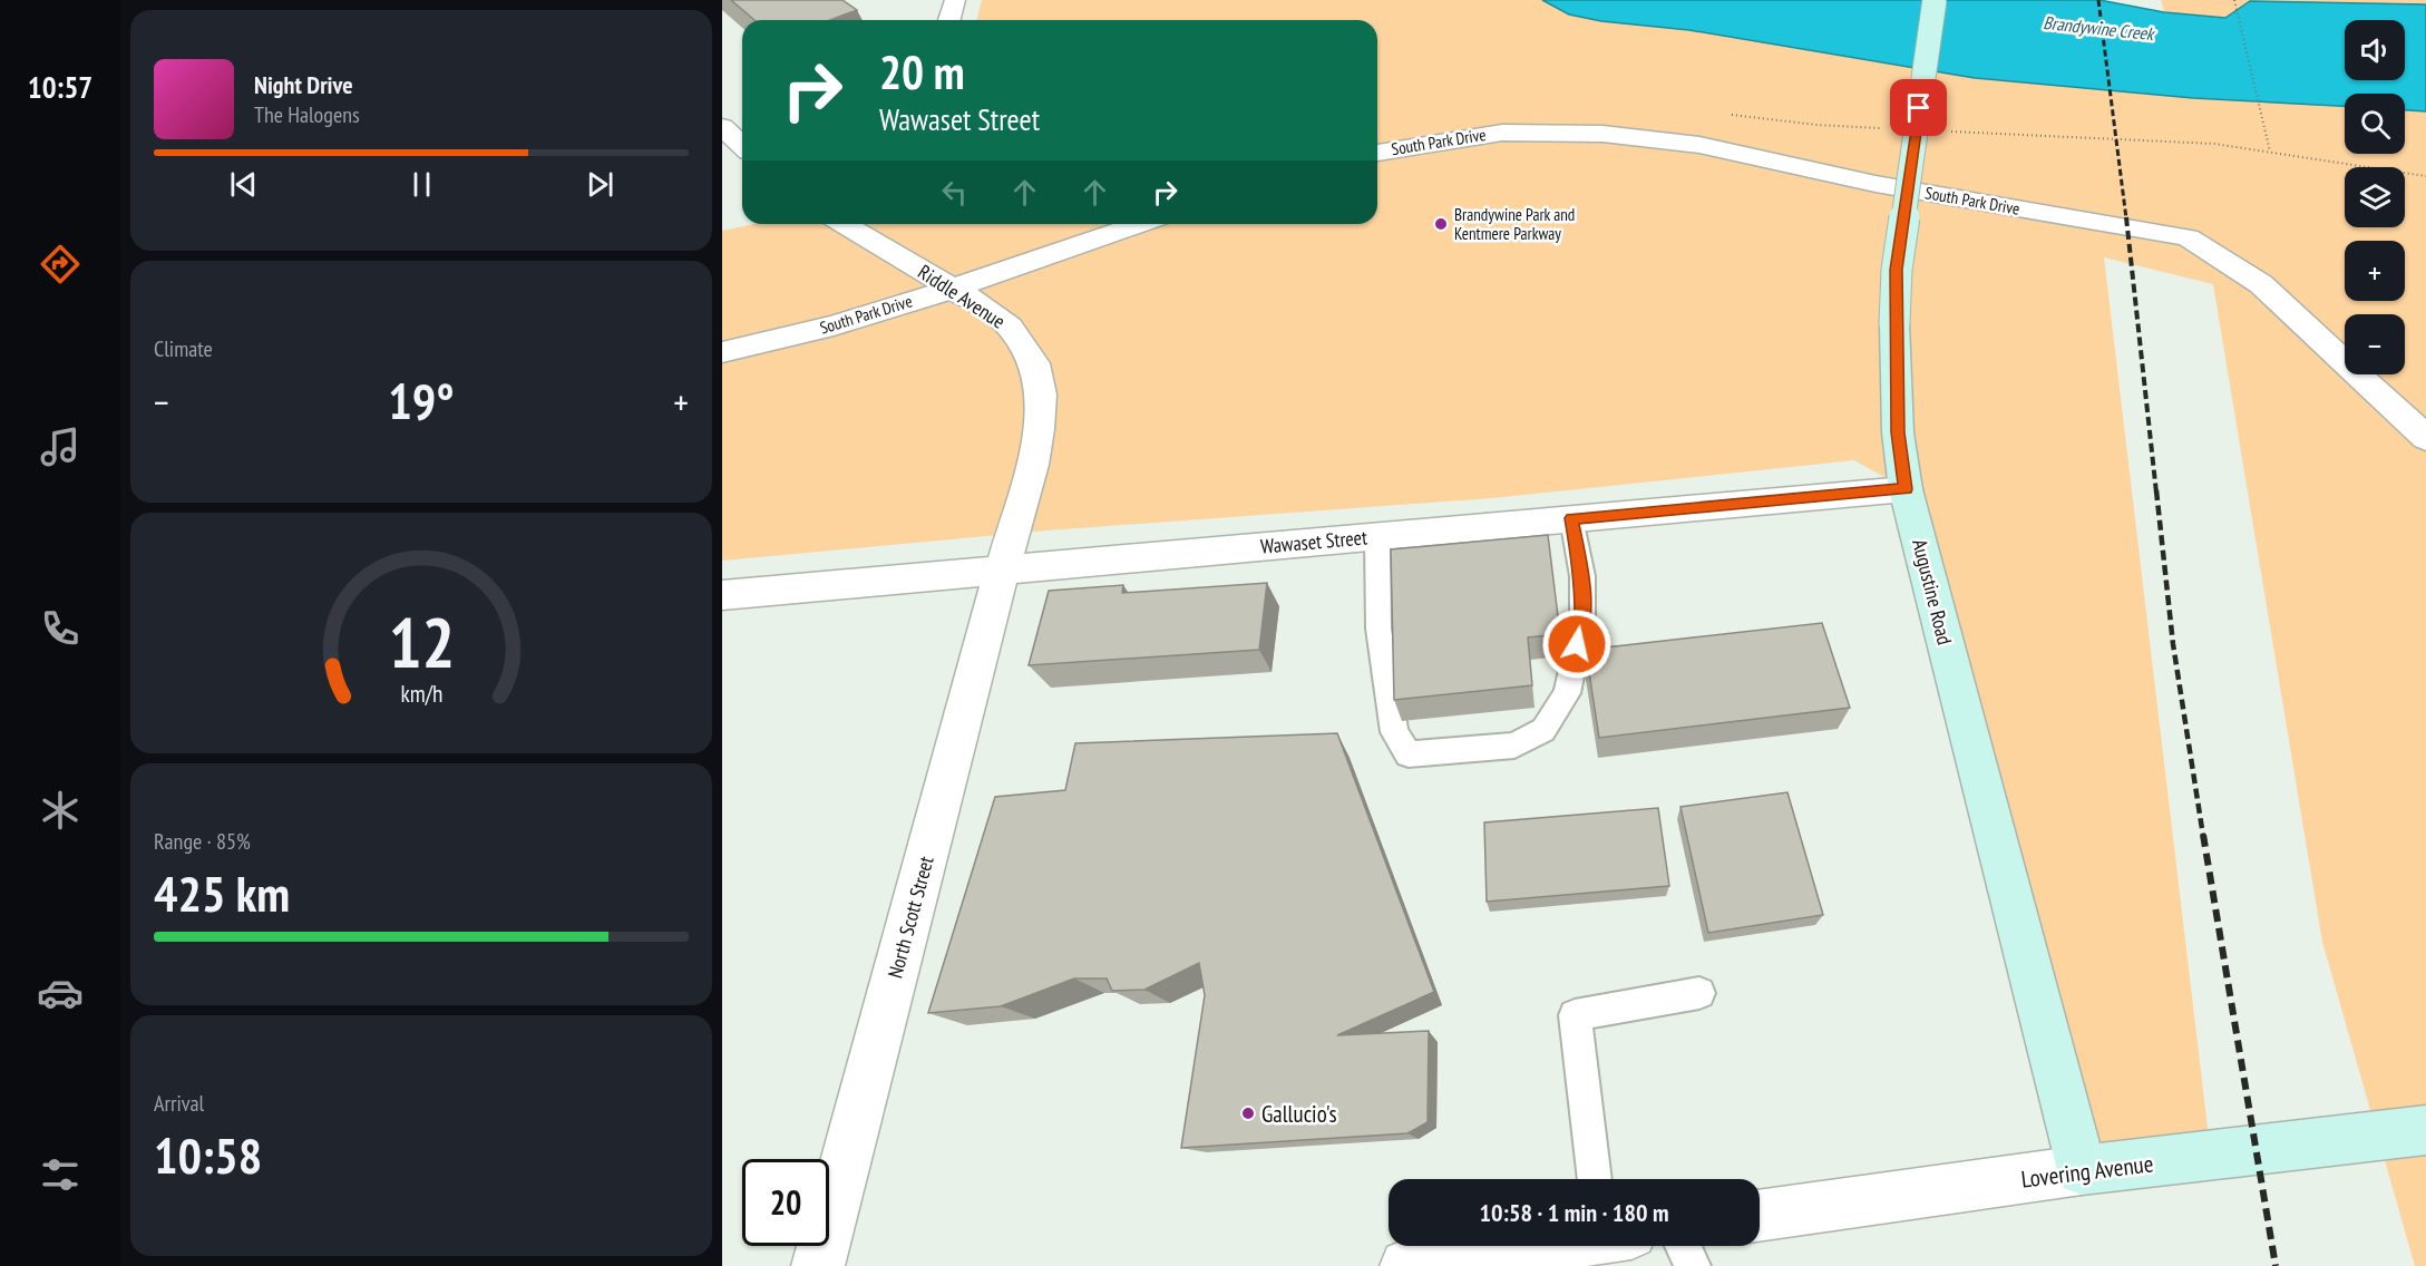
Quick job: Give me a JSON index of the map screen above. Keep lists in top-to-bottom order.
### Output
{
  "streets": {
    "street": [
      "South Park Drive",
      "Riddle Avenue",
      "Wawaset Street",
      "Augustine Road",
      "North Scott Street",
      "Lovering Avenue"
    ]
  },
  "crossings": [
    ["South Park Drive", "Riddle Avenue"],
    ["Riddle Avenue", "Wawaset Street"],
    ["Riddle Avenue", "North Scott Street"],
    ["Wawaset Street", "Augustine Road"],
    ["Wawaset Street", "North Scott Street"],
    ["Augustine Road", "Lovering Avenue"]
  ],
  "water": ["Brandywine Creek"],
  "places": ["Brandywine Park and Kentmere Parkway", "Gallucio's"],
  "page": {
    "tabs": "10:57",
    "map_buttons": ["+", "−"],
    "turn": ["20 m", "Wawaset Street"],
    "song": ["Night Drive", "The Halogens"],
    "tile": [
      "Climate",
      ["Range · 85%", "425 km"],
      ["Arrival", "10:58"]
    ],
    "heat": ["−", "19°", "+"],
    "limit": "20",
    "trip": "10:58 · 1 min · 180 m",
    "gauge": ["12", "km/h"]
  }
}
